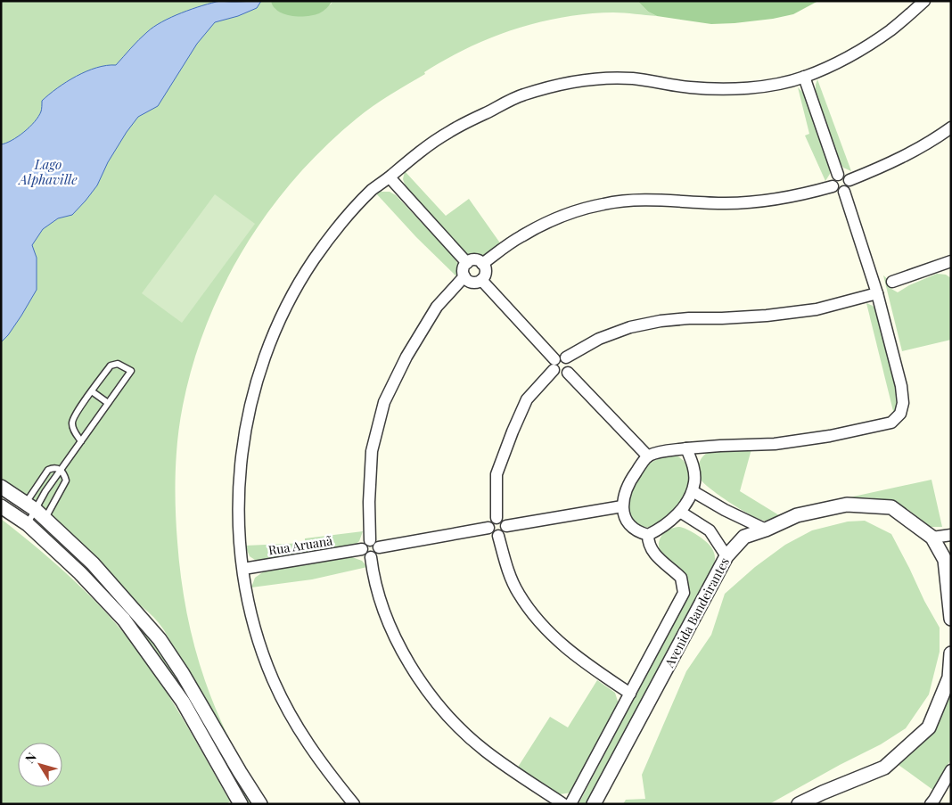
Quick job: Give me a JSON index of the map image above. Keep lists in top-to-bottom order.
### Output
{
  "streets": {
    "street": ["Rua Aruanã", "Avenida Bandeirantes"]
  },
  "water": ["Lago Alphaville"],
  "north": "top left"
}
